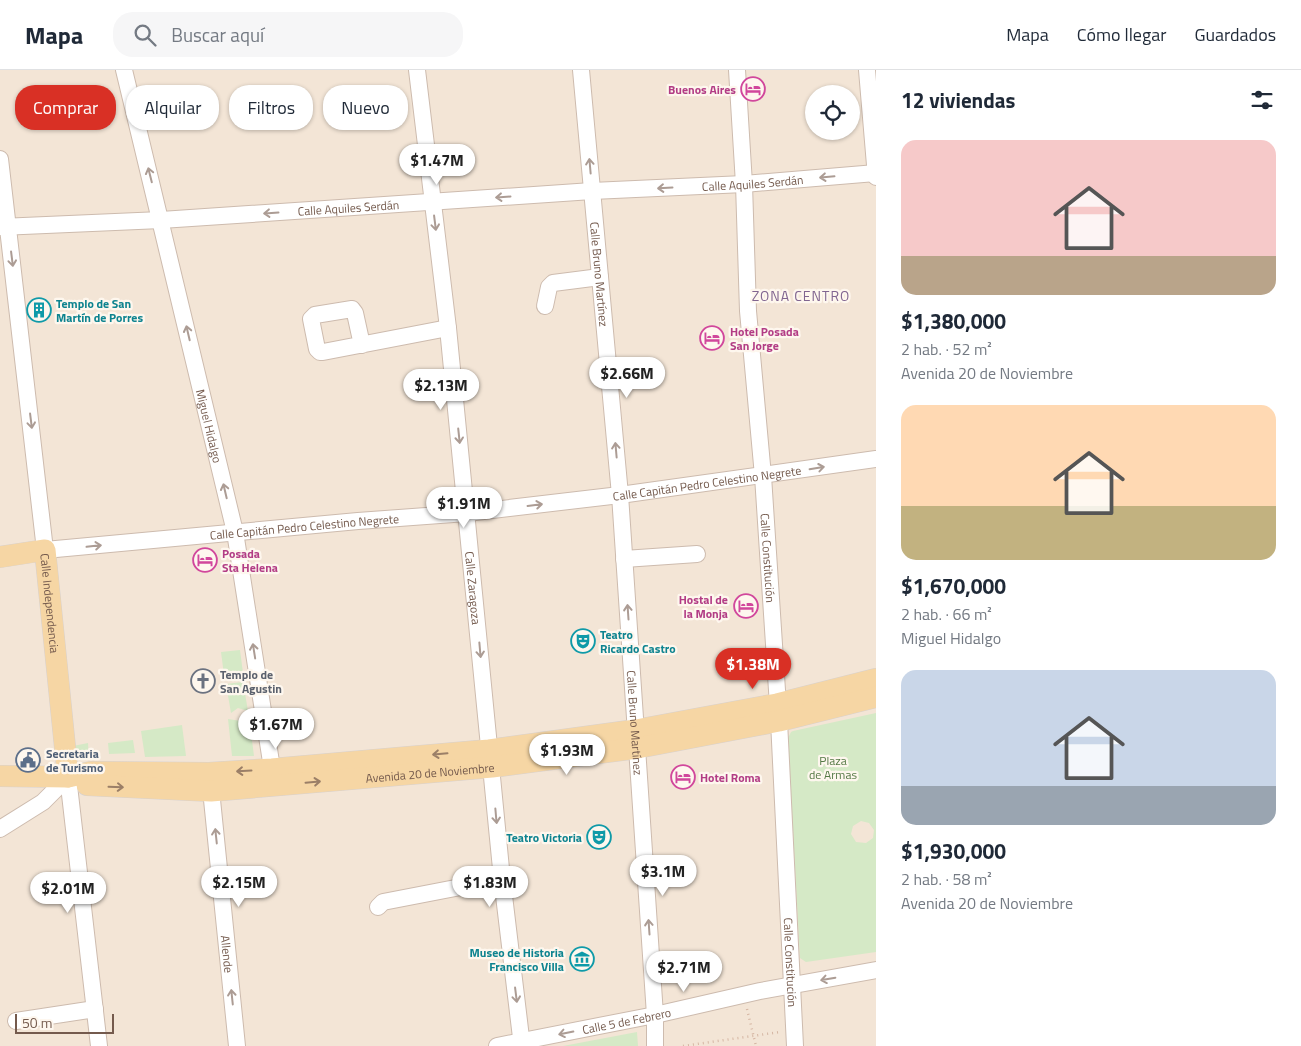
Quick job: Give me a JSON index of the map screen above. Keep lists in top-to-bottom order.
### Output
{
  "streets": {
    "main road": ["Calle Capitán Pedro Celestino Negrete", "Calle Independencia", "Avenida 20 de Noviembre"],
    "street": [
      "Calle Aquiles Serdán",
      "Calle Bruno Martínez",
      "Miguel Hidalgo",
      "Calle Constitución",
      "Calle Zaragoza",
      "Allende",
      "Calle 5 de Febrero"
    ]
  },
  "crossings": [
    ["Calle Aquiles Serdán", "Calle Bruno Martínez"],
    ["Calle Aquiles Serdán", "Miguel Hidalgo"],
    ["Calle Aquiles Serdán", "Calle Constitución"],
    ["Calle Aquiles Serdán", "Calle Zaragoza"],
    ["Calle Aquiles Serdán", "Calle Independencia"],
    ["Calle Bruno Martínez", "Calle Capitán Pedro Celestino Negrete"],
    ["Calle Bruno Martínez", "Avenida 20 de Noviembre"],
    ["Calle Bruno Martínez", "Calle 5 de Febrero"],
    ["Miguel Hidalgo", "Calle Capitán Pedro Celestino Negrete"],
    ["Miguel Hidalgo", "Avenida 20 de Noviembre"],
    ["Calle Capitán Pedro Celestino Negrete", "Calle Constitución"],
    ["Calle Capitán Pedro Celestino Negrete", "Calle Zaragoza"],
    ["Calle Capitán Pedro Celestino Negrete", "Calle Independencia"],
    ["Calle Constitución", "Avenida 20 de Noviembre"],
    ["Calle Constitución", "Calle 5 de Febrero"],
    ["Calle Zaragoza", "Avenida 20 de Noviembre"],
    ["Calle Zaragoza", "Calle 5 de Febrero"],
    ["Calle Independencia", "Avenida 20 de Noviembre"],
    ["Avenida 20 de Noviembre", "Allende"]
  ],
  "one_way": [
    "Calle Aquiles Serdán",
    "Calle Bruno Martínez",
    "Miguel Hidalgo",
    "Calle Capitán Pedro Celestino Negrete",
    "Calle Zaragoza",
    "Calle Independencia",
    "Allende",
    "Calle 5 de Febrero"
  ],
  "districts": ["ZONA CENTRO"],
  "parks": ["Plaza de Armas"],
  "places": {
    "hotel": [
      "Buenos Aires",
      "Hotel Posada San Jorge",
      "Posada Sta Helena",
      "Hostal de la Monja",
      "Hotel Roma"
    ],
    "building": ["Templo de San Martín de Porres"],
    "theatre": ["Teatro Ricardo Castro", "Teatro Victoria"],
    "church": ["Templo de San Agustin"],
    "public building": ["Secretaria de Turismo"],
    "museum": ["Museo de Historia Francisco Villa"]
  },
  "scale_bar": "50 m",
  "page": {
    "header": "Mapa",
    "search": "Buscar aquí",
    "nav": ["Mapa", "Cómo llegar", "Guardados"],
    "heading": "12 viviendas",
    "chip": [
      "Comprar",
      "Alquilar",
      "Filtros",
      "Nuevo"
    ],
    "list": [
      {
        "name": "$1,380,000",
        "note": "2 hab. · 52 m² · Avenida 20 de Noviembre"
      },
      {
        "name": "$1,670,000",
        "note": "2 hab. · 66 m² · Miguel Hidalgo"
      },
      {
        "name": "$1,930,000",
        "note": "2 hab. · 58 m² · Avenida 20 de Noviembre"
      }
    ],
    "price": [
      "$1.47M",
      "$2.66M",
      "$2.13M",
      "$1.91M",
      "$1.38M",
      "$1.67M",
      "$1.93M",
      "$3.1M",
      "$2.15M",
      "$1.83M",
      "$2.01M",
      "$2.71M"
    ],
    "scale": "50 m"
  }
}
